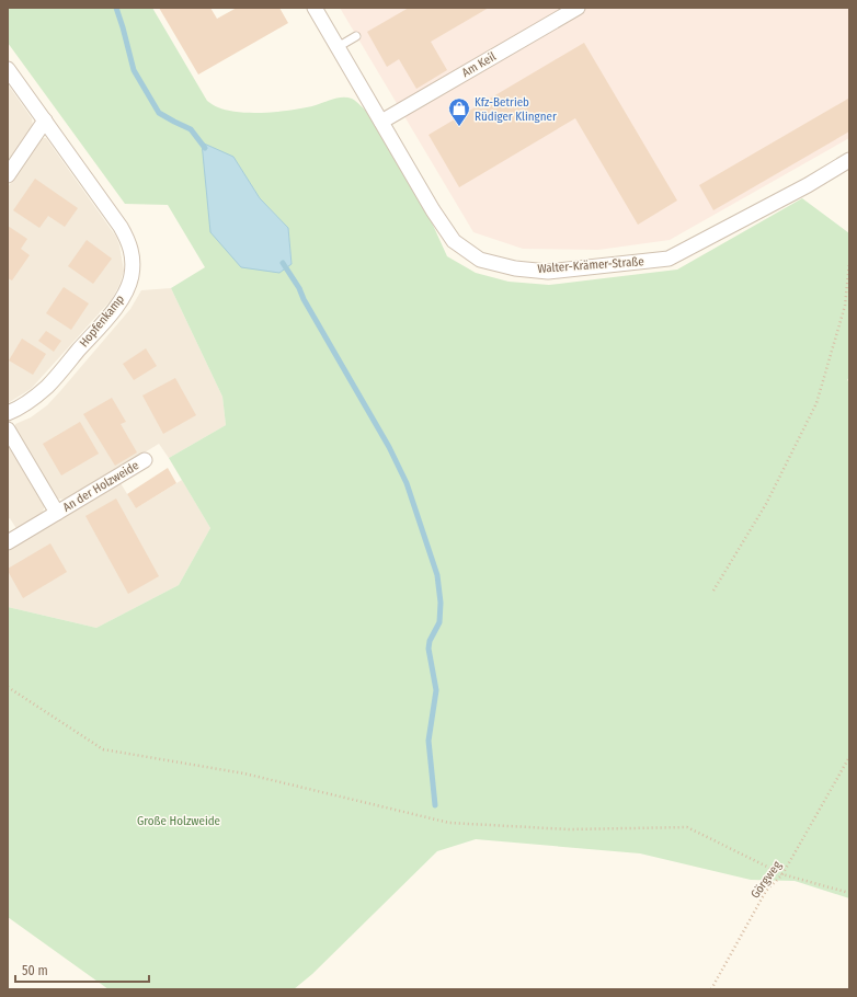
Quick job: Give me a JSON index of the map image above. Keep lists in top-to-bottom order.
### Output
{
  "streets": {
    "street": [
      "Am Keil",
      "Walter-Krämer-Straße",
      "Hopfenkamp",
      "An der Holzweide"
    ],
    "path": ["Görgweg"]
  },
  "crossings": [
    ["Am Keil", "Walter-Krämer-Straße"]
  ],
  "parks": ["Große Holzweide"],
  "places": {
    "shop": ["Kfz-Betrieb Rüdiger Klingner"]
  },
  "scale_bar": "50 m"
}
